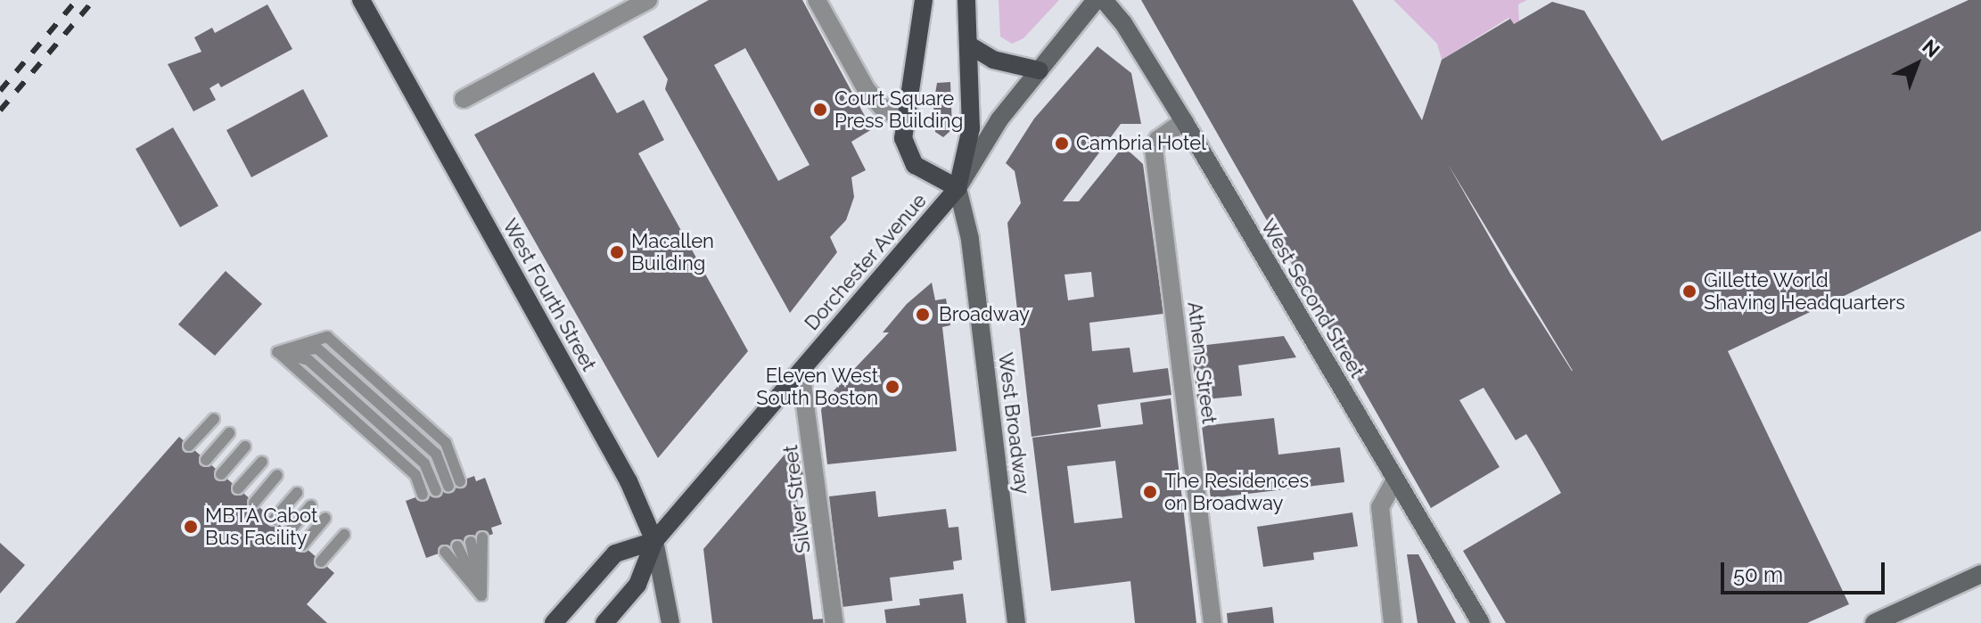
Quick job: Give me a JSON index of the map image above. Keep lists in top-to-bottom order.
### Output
{
  "streets": {
    "main road": [
      "Dorchester Avenue",
      "West Fourth Street",
      "West Second Street",
      "West Broadway"
    ],
    "street": ["Athens Street", "Silver Street"]
  },
  "crossings": [
    ["Dorchester Avenue", "West Fourth Street"],
    ["Dorchester Avenue", "West Broadway"],
    ["Dorchester Avenue", "Silver Street"],
    ["West Second Street", "Athens Street"]
  ],
  "places": [
    "Court Square Press Building",
    "Cambria Hotel",
    "Macallen Building",
    "Gillette World Shaving Headquarters",
    "Broadway",
    "Eleven West South Boston",
    "The Residences on Broadway",
    "MBTA Cabot Bus Facility"
  ],
  "scale_bar": "50 m",
  "north": "top right"
}
